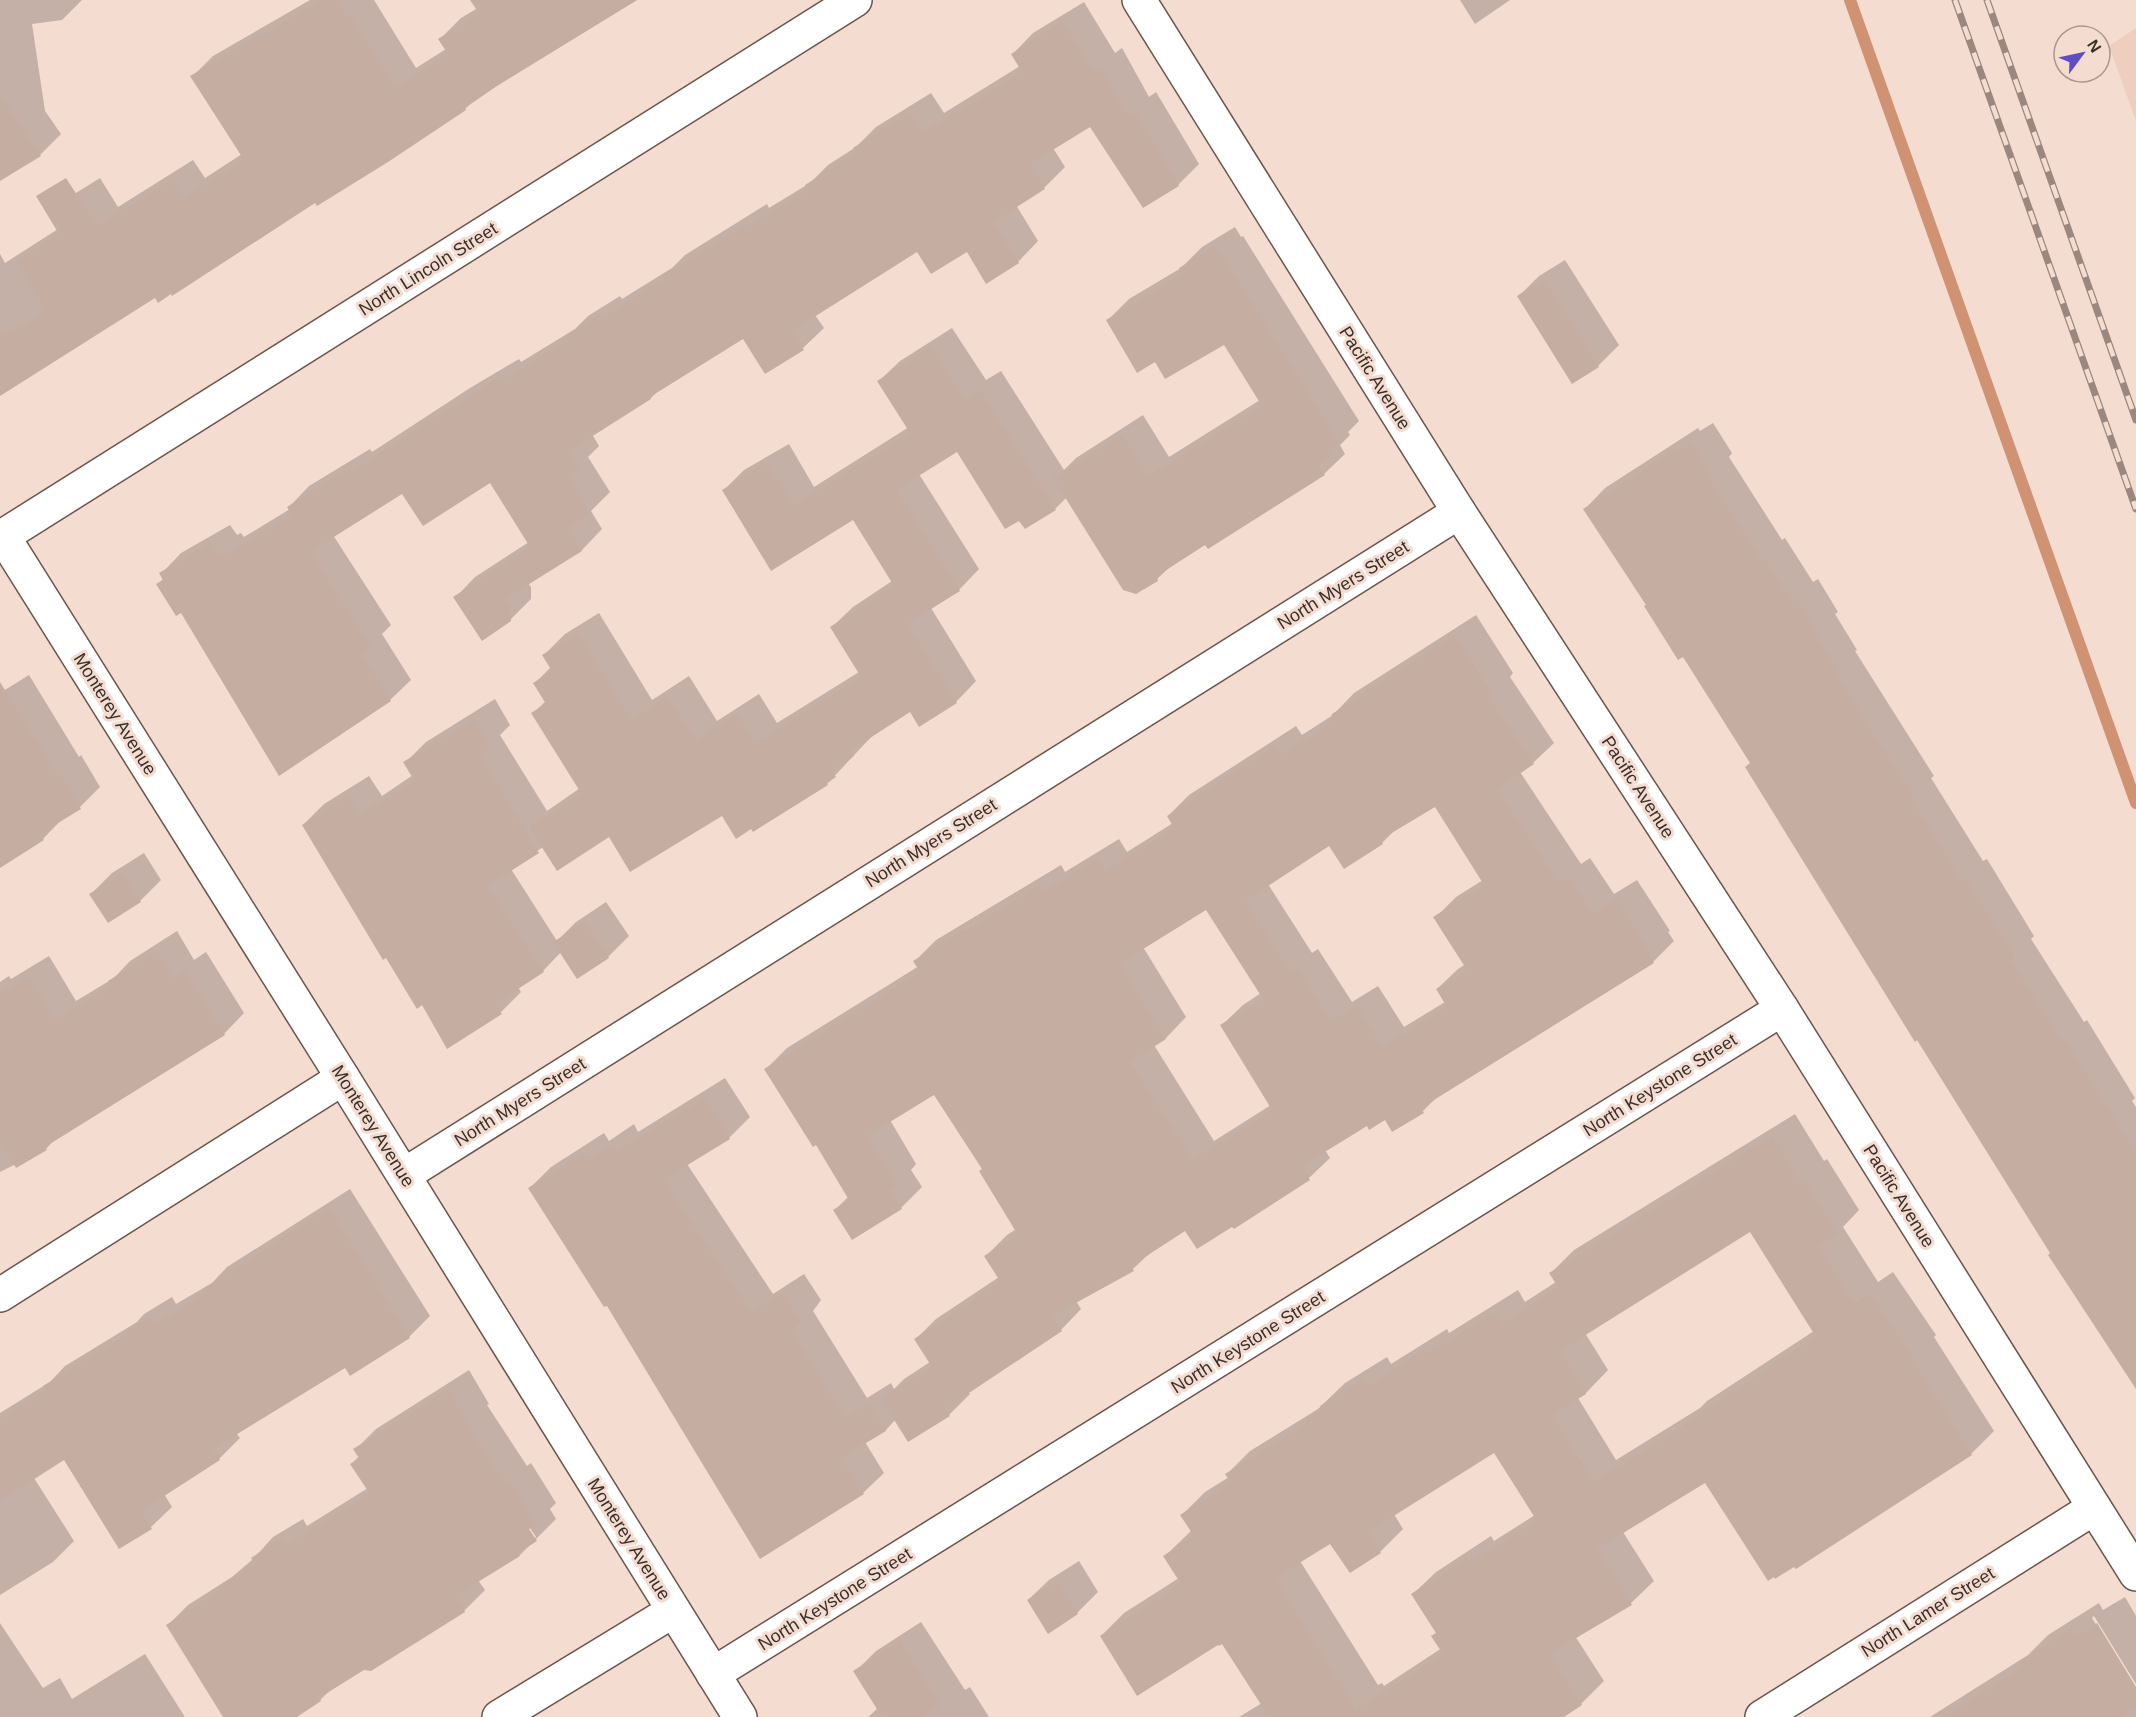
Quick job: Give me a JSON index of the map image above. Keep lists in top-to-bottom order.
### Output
{
  "streets": {
    "street": [
      "North Lincoln Street",
      "Pacific Avenue",
      "North Myers Street",
      "Monterey Avenue",
      "North Keystone Street",
      "North Lamer Street"
    ]
  },
  "crossings": [
    ["North Lincoln Street", "Monterey Avenue"],
    ["Pacific Avenue", "North Myers Street"],
    ["Pacific Avenue", "North Keystone Street"],
    ["Pacific Avenue", "North Lamer Street"],
    ["North Myers Street", "Monterey Avenue"],
    ["Monterey Avenue", "North Keystone Street"]
  ],
  "north": "top right"
}
